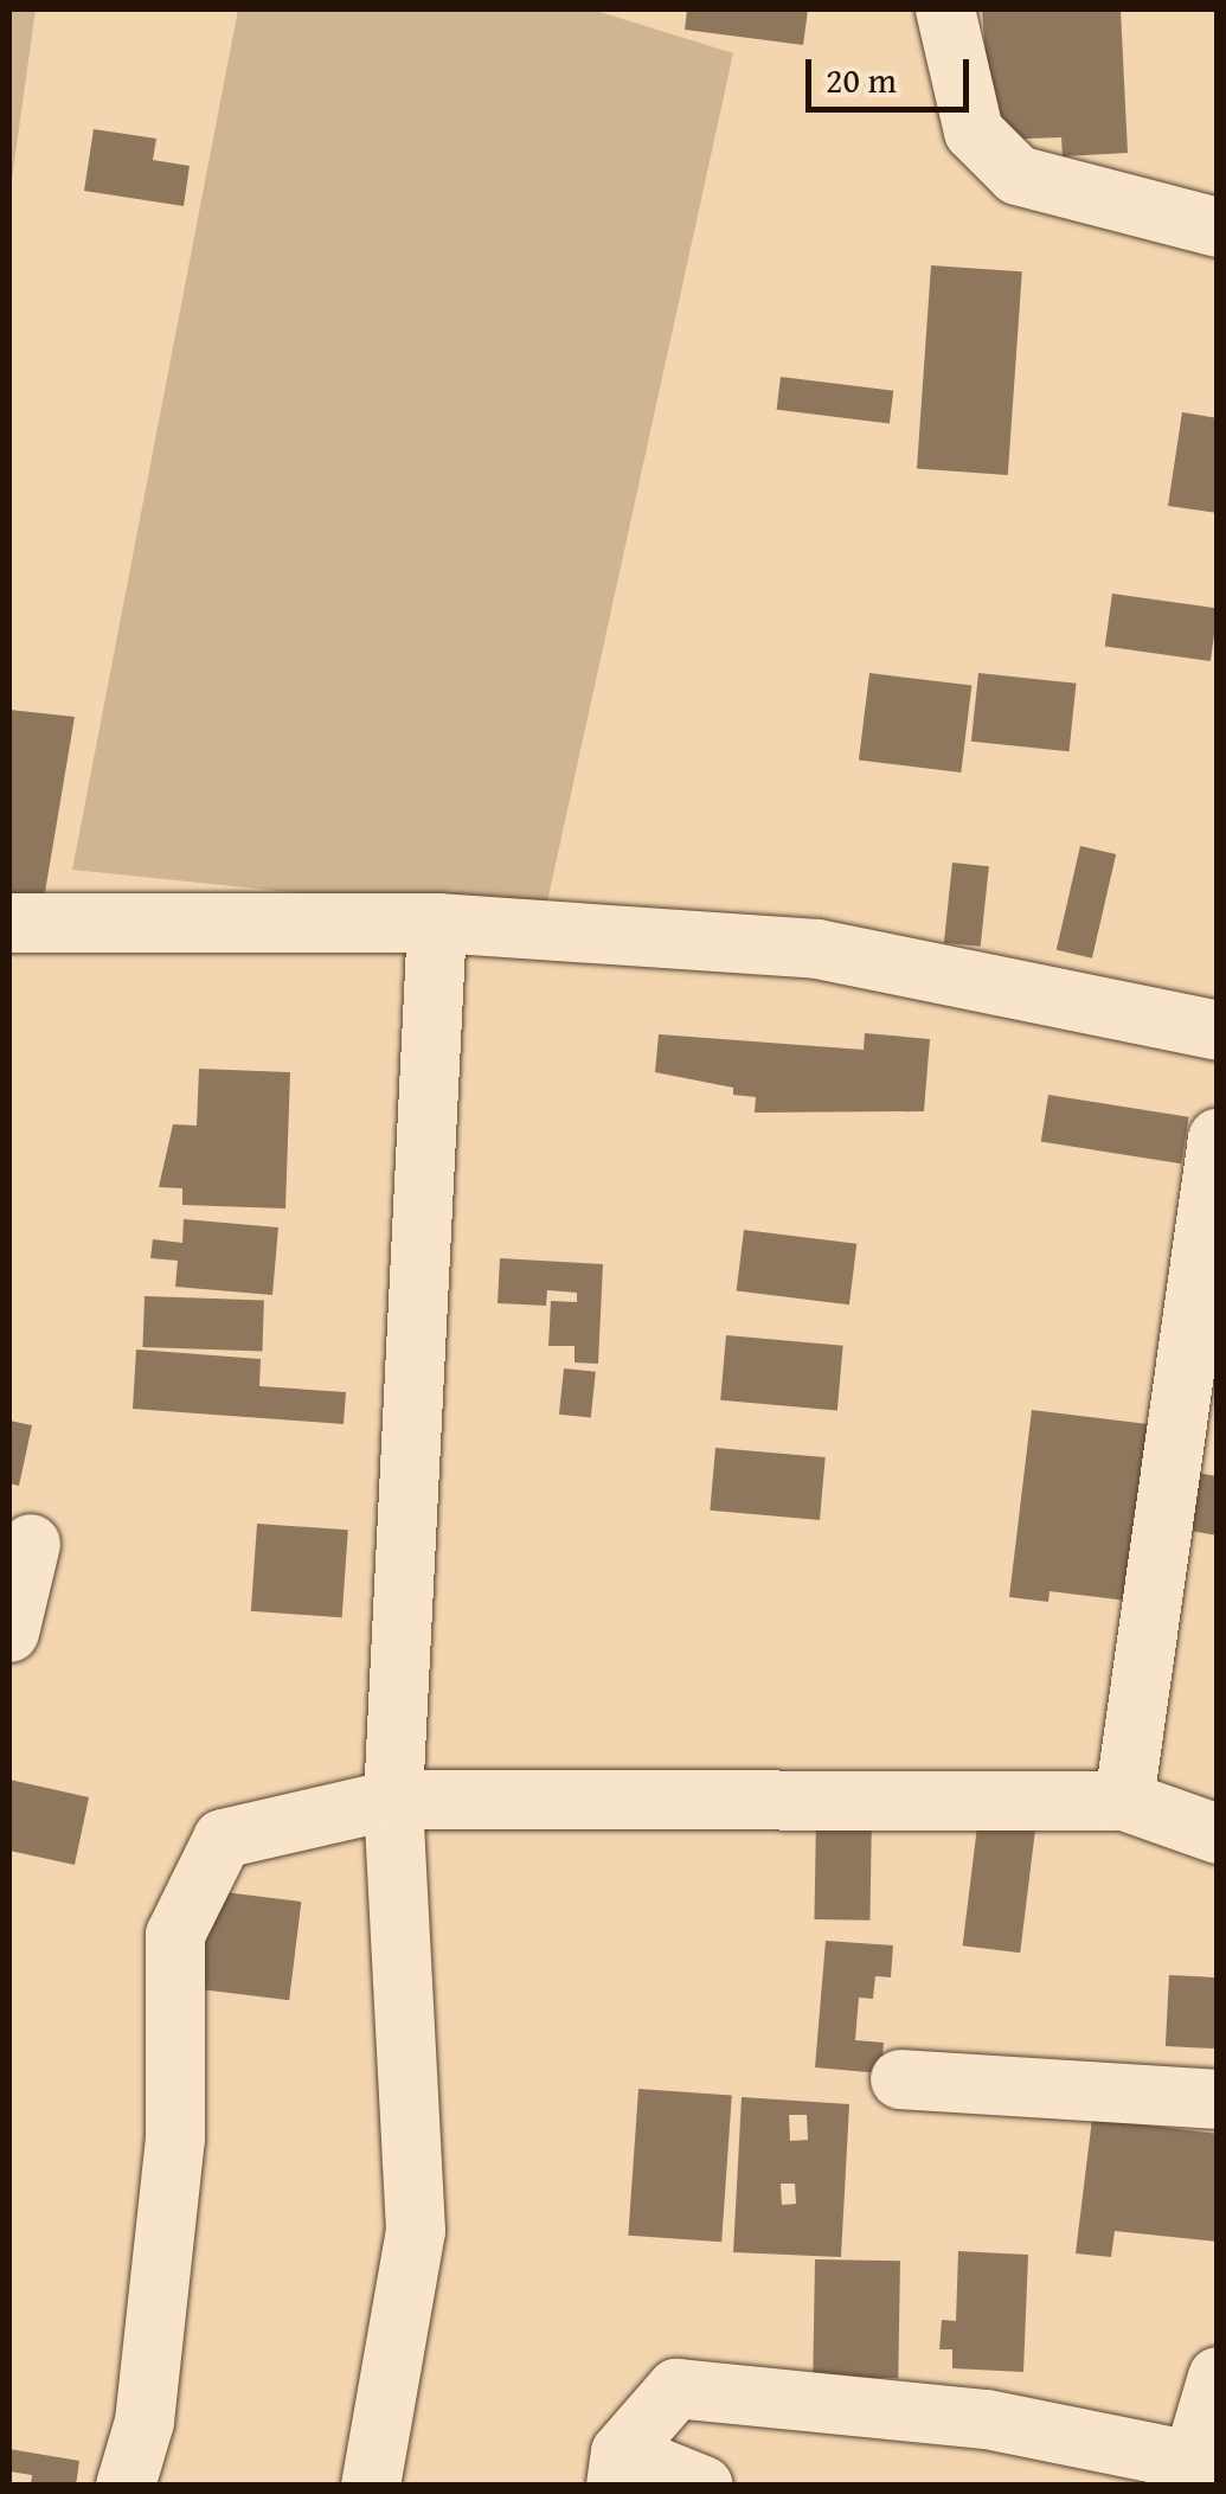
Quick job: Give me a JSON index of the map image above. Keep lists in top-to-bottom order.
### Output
{
  "scale_bar": "20 m"
}
